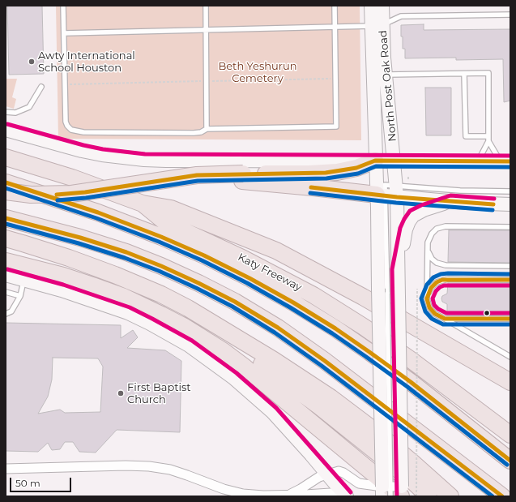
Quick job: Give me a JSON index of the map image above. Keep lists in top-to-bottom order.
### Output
{
  "streets": {
    "highway": ["Katy Freeway"],
    "main road": ["North Post Oak Road"]
  },
  "parks": ["Beth Yeshurun Cemetery"],
  "places": ["Awty International School Houston", "First Baptist Church"],
  "scale_bar": "50 m"
}
